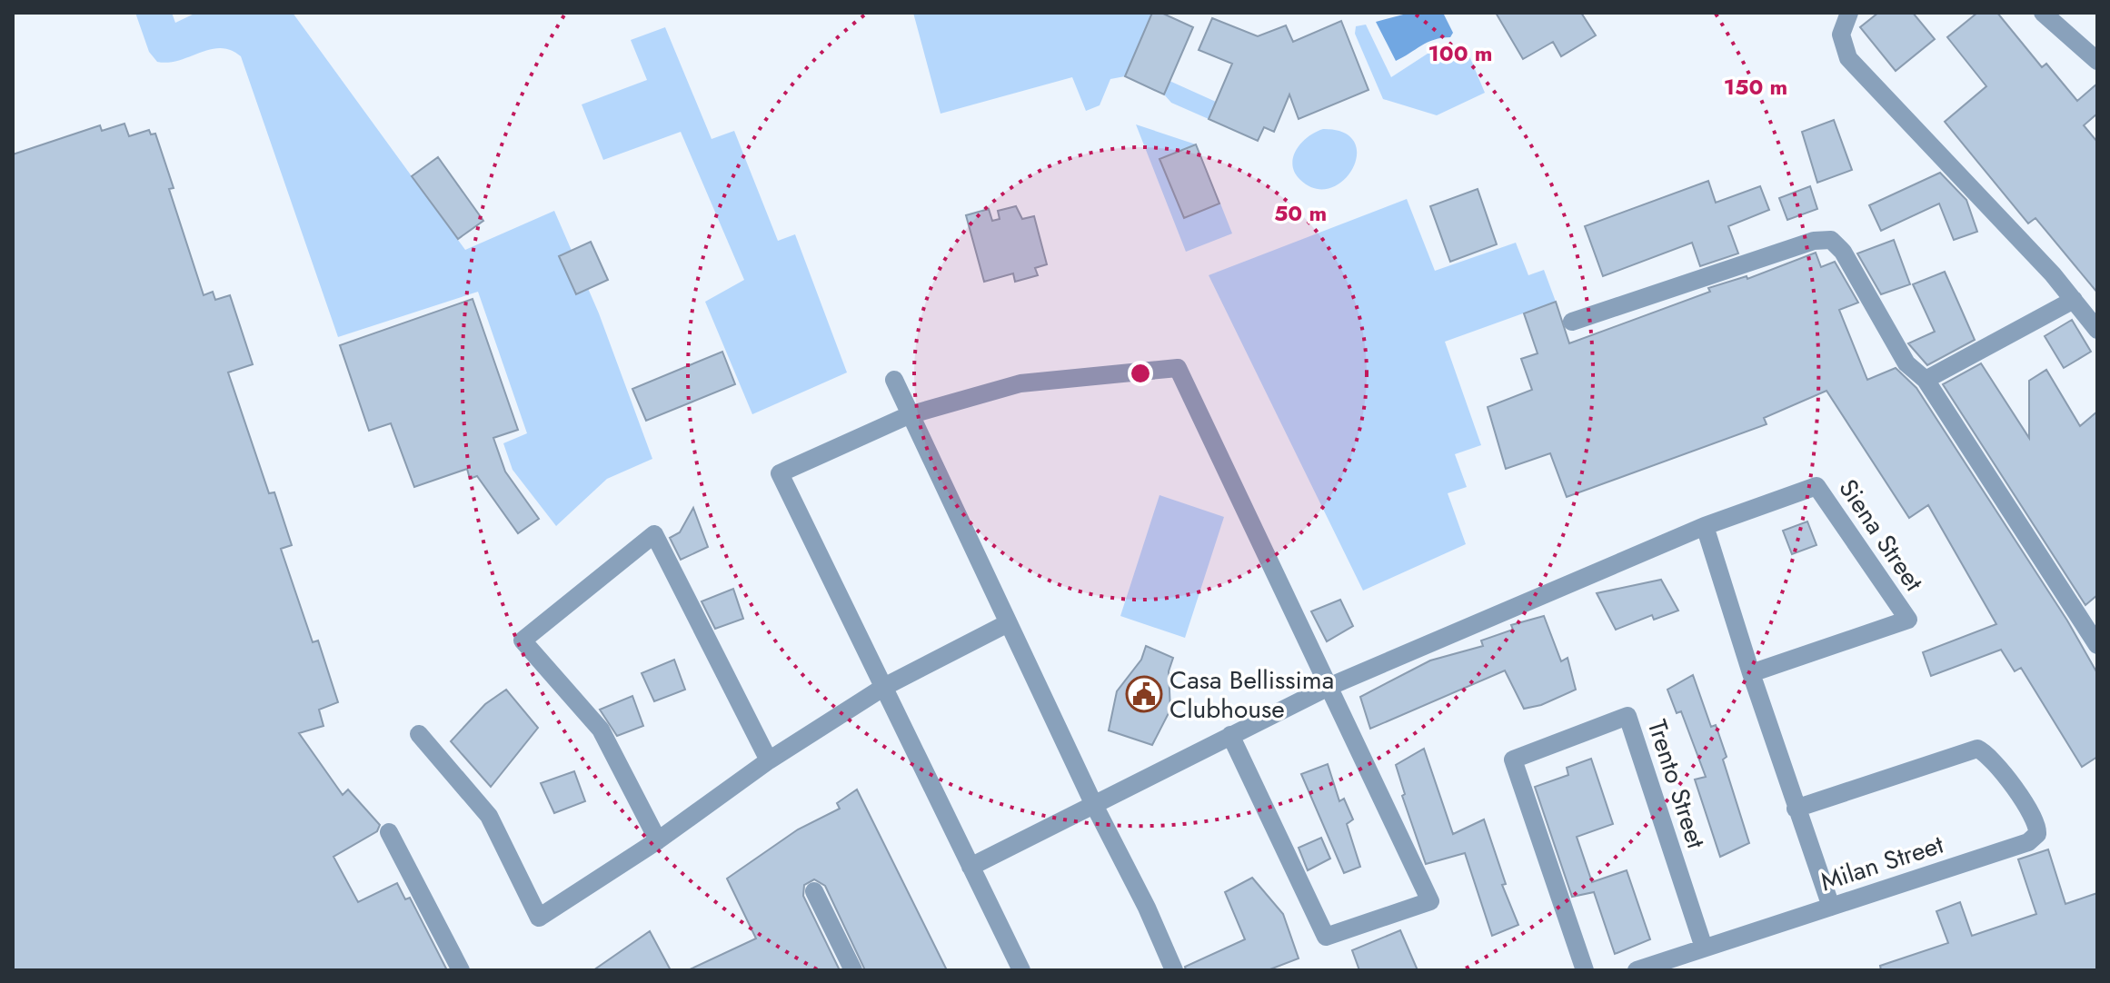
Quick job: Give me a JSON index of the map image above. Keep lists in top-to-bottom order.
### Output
{
  "streets": {
    "street": ["Siena Street", "Trento Street", "Milan Street"]
  },
  "crossings": [
    ["Trento Street", "Milan Street"]
  ],
  "places": {
    "public building": ["Casa Bellissima Clubhouse"]
  },
  "rings": ["100 m", "150 m", "50 m"]
}
